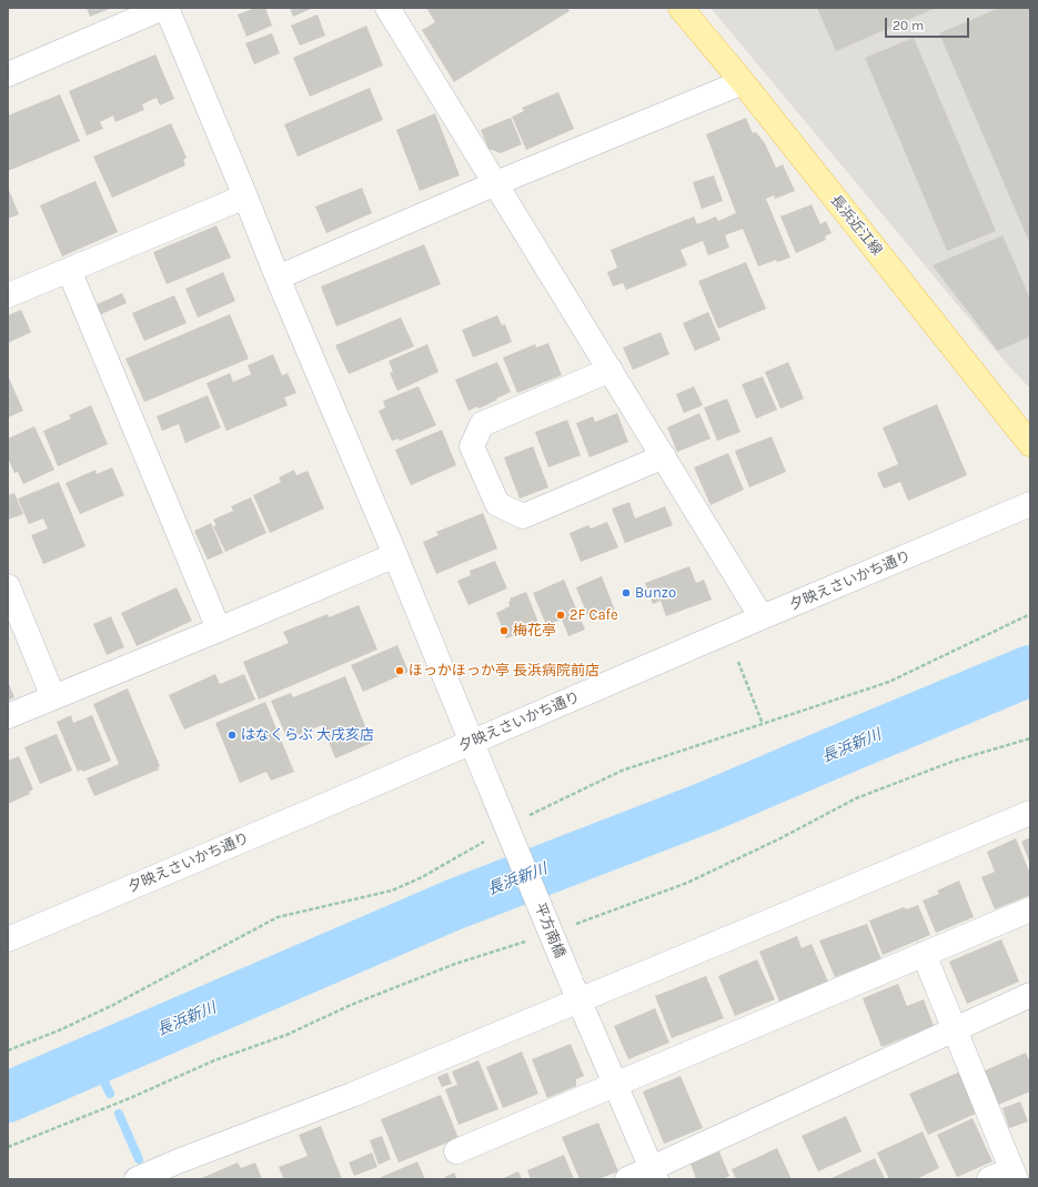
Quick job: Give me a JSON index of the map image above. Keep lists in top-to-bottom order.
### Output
{
  "streets": {
    "main road": ["長浜近江線"],
    "street": ["夕映えさいかち通り", "平方南橋"]
  },
  "crossings": [
    ["夕映えさいかち通り", "平方南橋"]
  ],
  "water": ["長浜新川"],
  "places": [
    "Bunzo",
    "2F Cafe",
    "梅花亭",
    "ほっかほっか亭 長浜病院前店",
    "はなくらぶ 大戌亥店"
  ],
  "scale_bar": "20 m"
}
